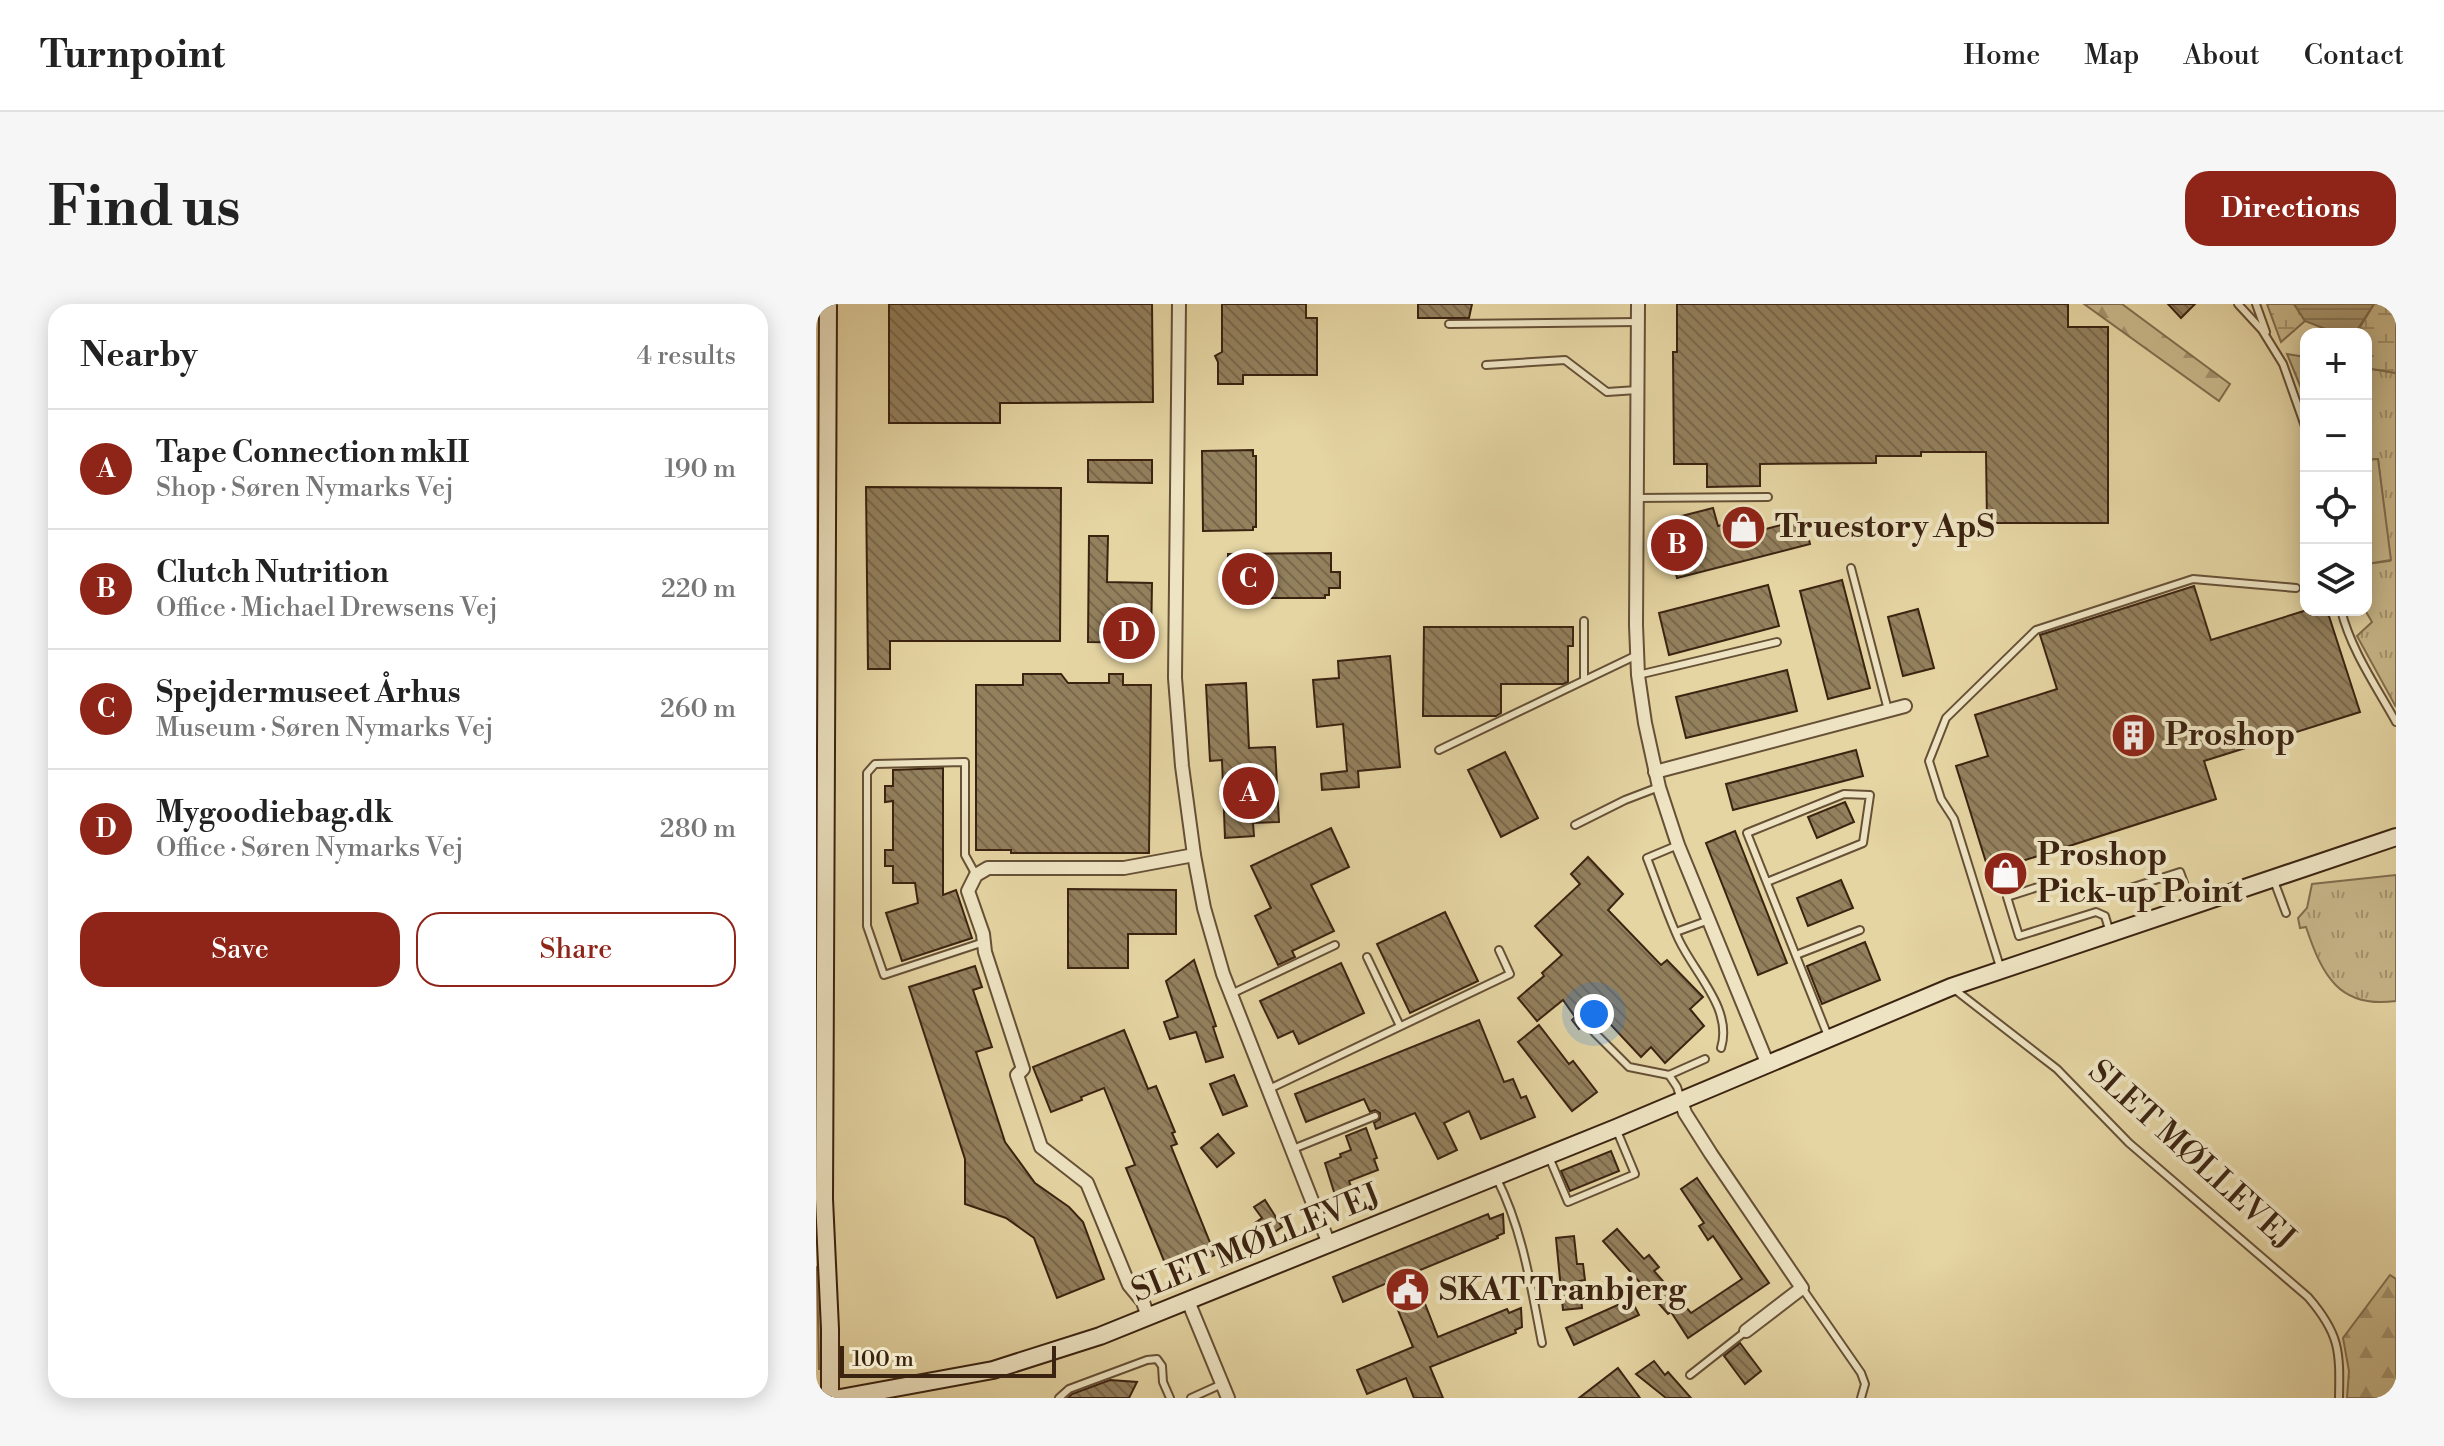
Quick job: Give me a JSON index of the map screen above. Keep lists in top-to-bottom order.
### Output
{
  "streets": {
    "street": ["SLET MØLLEVEJ"]
  },
  "places": {
    "shop": ["Truestory ApS", "Proshop Pick-up Point"],
    "building": ["Proshop"],
    "public building": ["SKAT Tranbjerg"]
  },
  "scale_bar": "100 m",
  "page": {
    "header": "Turnpoint",
    "nav": [
      "Home",
      "Map",
      "About",
      "Contact"
    ],
    "buttons": [
      "Directions",
      ["Save", "Share"]
    ],
    "title": "Find us",
    "heading": ["Nearby", "4 results"],
    "map_buttons": ["+", "−"],
    "list": [
      {
        "mark": "A",
        "name": "Tape Connection mkII",
        "note": "Shop · Søren Nymarks Vej",
        "value": "190 m"
      },
      {
        "mark": "B",
        "name": "Clutch Nutrition",
        "note": "Office · Michael Drewsens Vej",
        "value": "220 m"
      },
      {
        "mark": "C",
        "name": "Spejdermuseet Århus",
        "note": "Museum · Søren Nymarks Vej",
        "value": "260 m"
      },
      {
        "mark": "D",
        "name": "Mygoodiebag.dk",
        "note": "Office · Søren Nymarks Vej",
        "value": "280 m"
      }
    ],
    "pins": [
      "B",
      "C",
      "D",
      "A"
    ],
    "scale": "100 m"
  }
}
